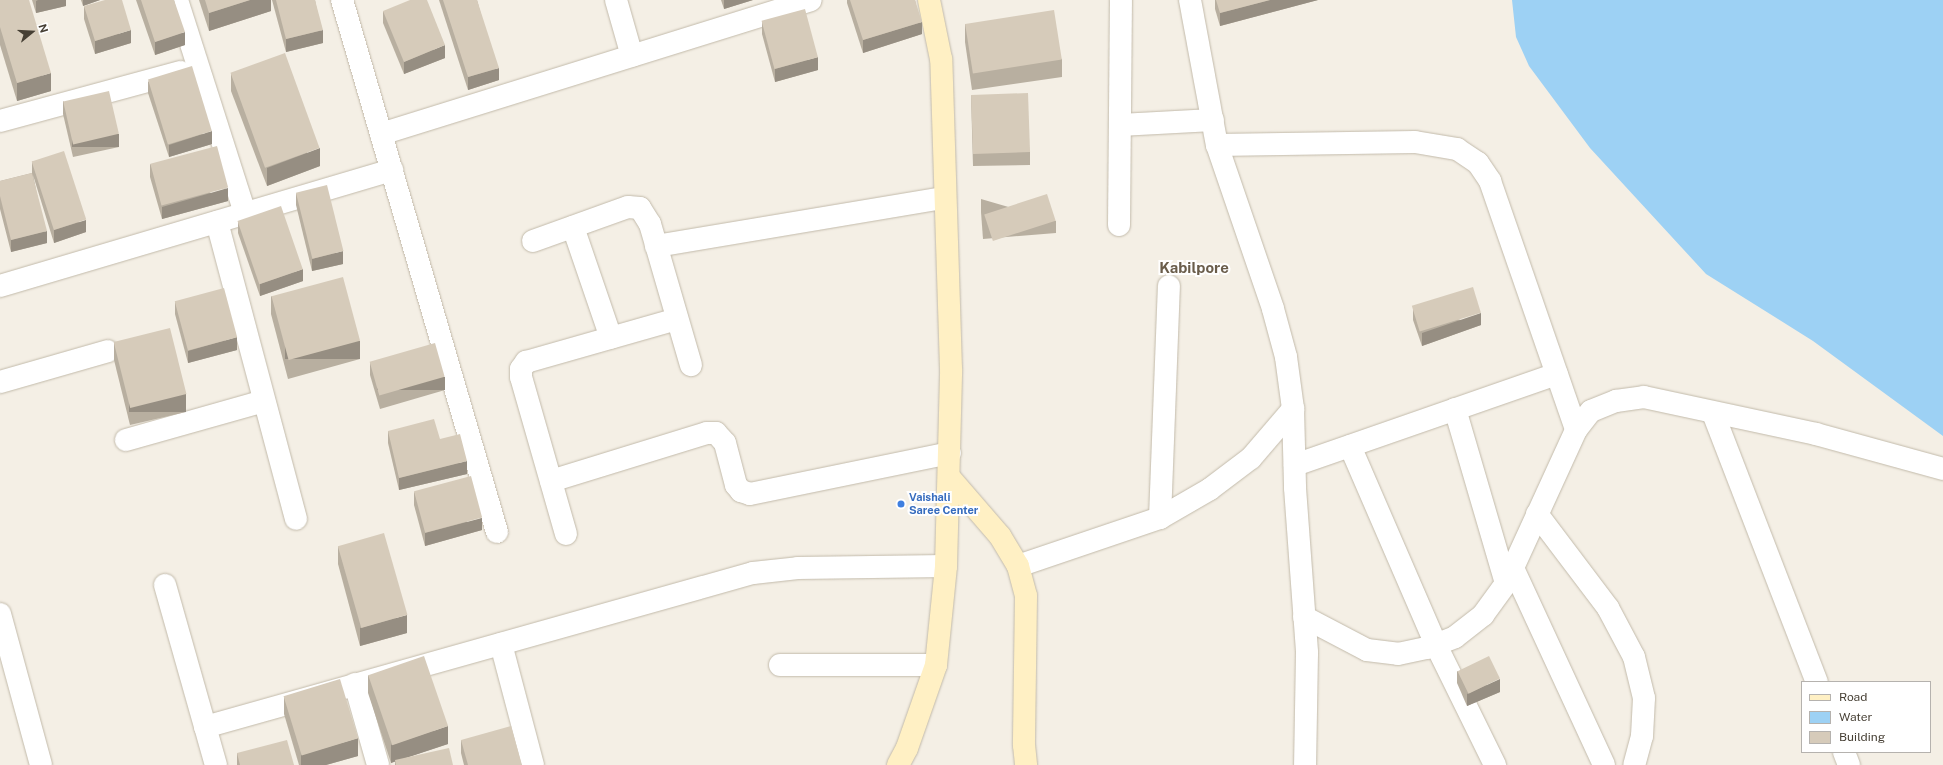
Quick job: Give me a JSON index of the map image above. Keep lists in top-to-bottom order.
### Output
{
  "districts": ["Kabilpore"],
  "places": ["Vaishali Saree Center"],
  "legend": ["Road", "Water", "Building"],
  "north": "right"
}
